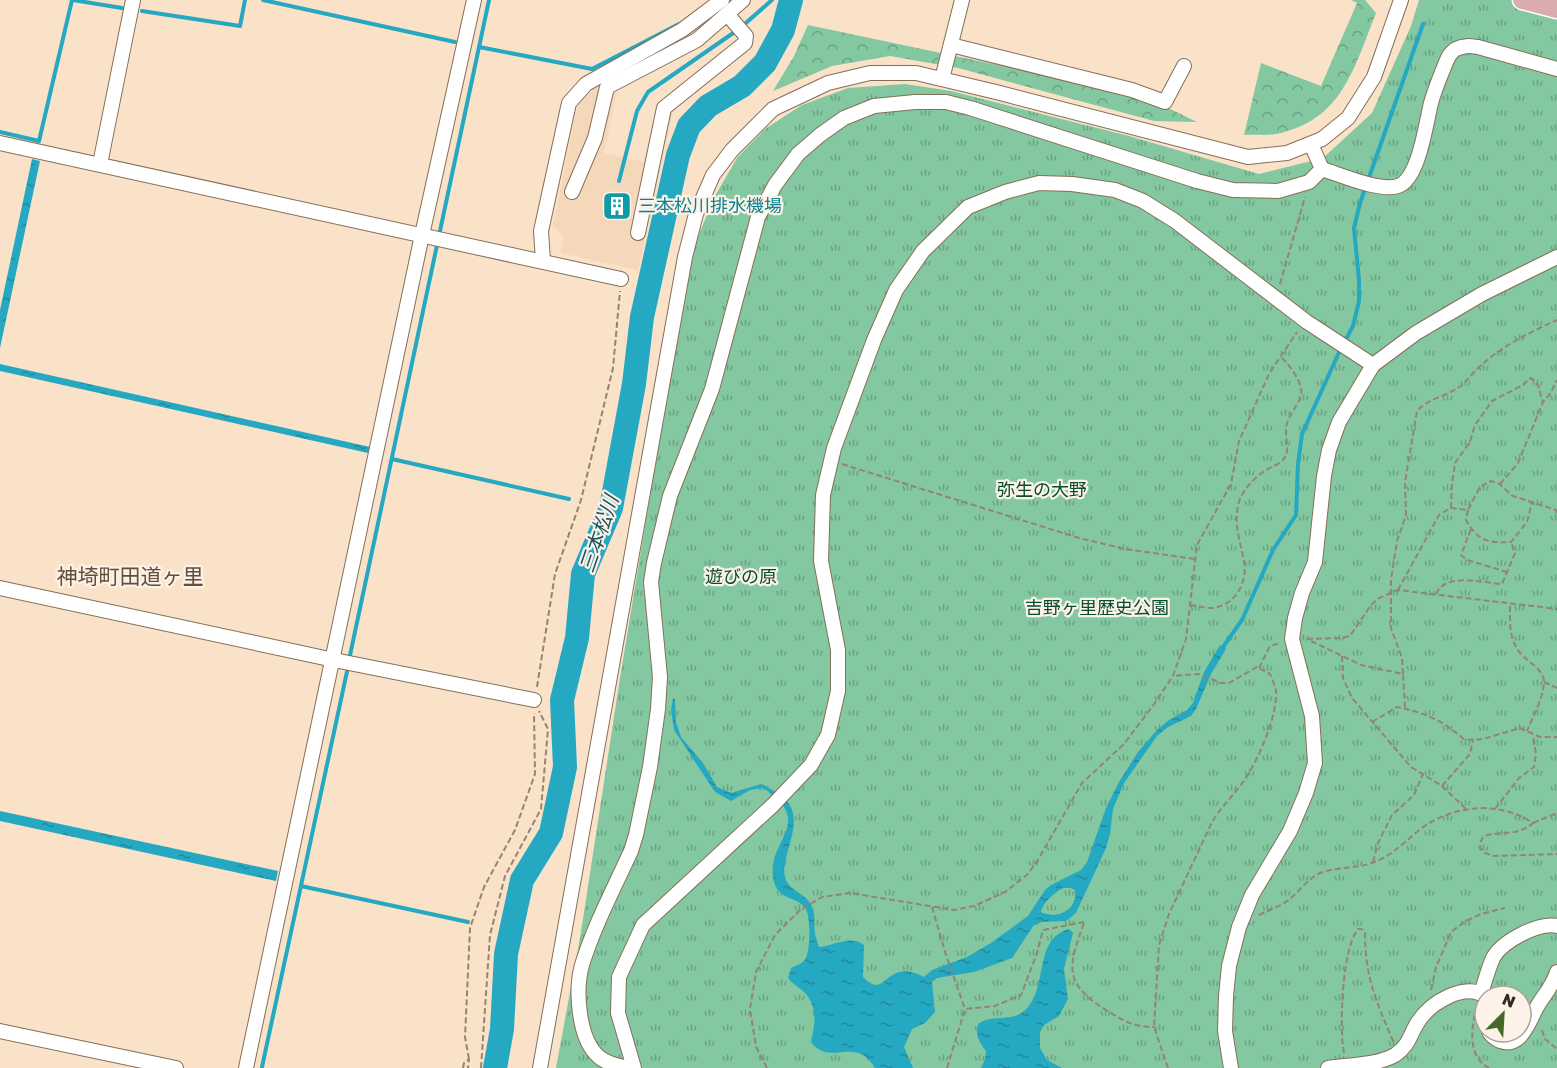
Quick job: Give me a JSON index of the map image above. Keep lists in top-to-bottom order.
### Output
{
  "districts": ["神埼町田道ヶ里"],
  "water": ["三本松川"],
  "parks": ["弥生の大野", "遊びの原", "吉野ヶ里歴史公園"],
  "places": {
    "building": ["三本松川排水機場"]
  },
  "north": "top right"
}
